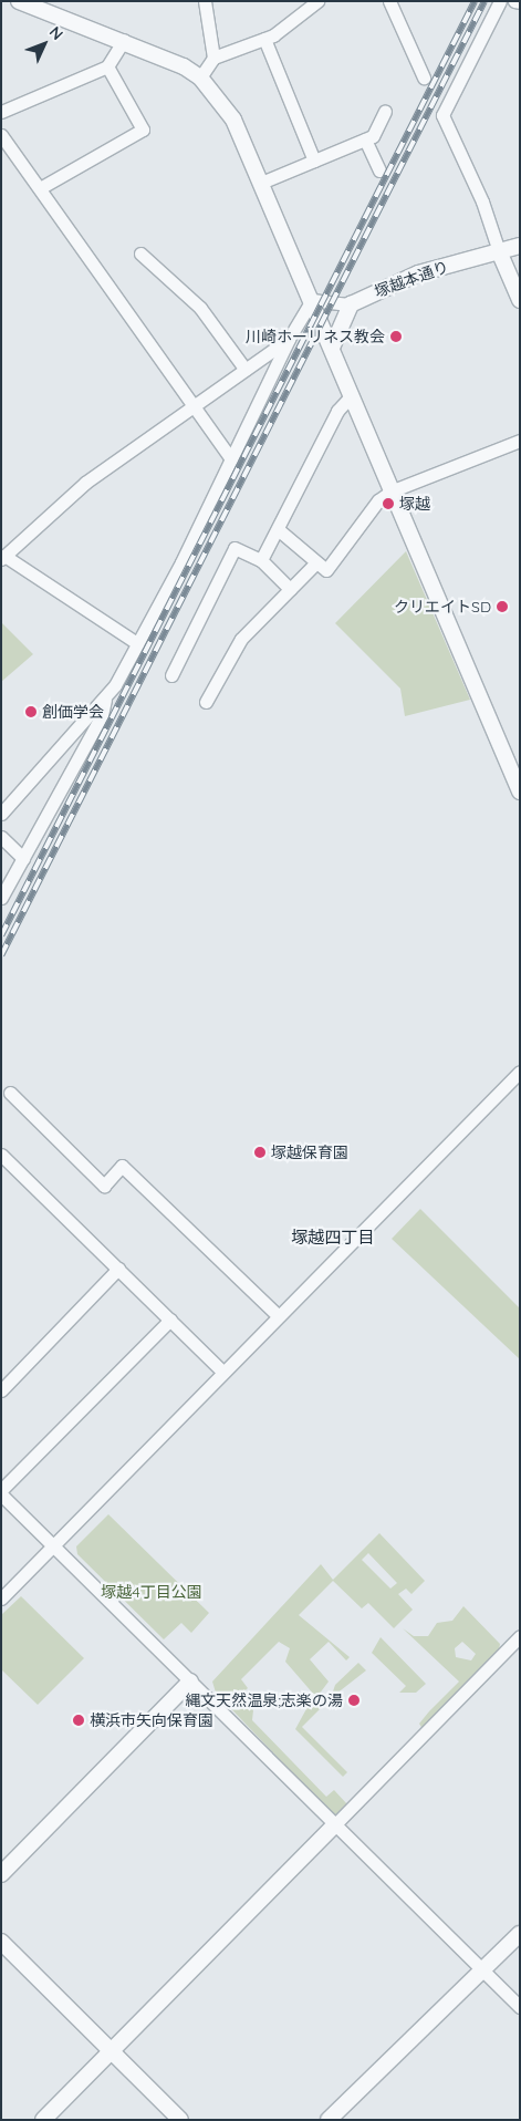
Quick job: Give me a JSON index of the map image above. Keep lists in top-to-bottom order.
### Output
{
  "streets": {
    "street": ["塚越本通り"]
  },
  "districts": ["塚越四丁目"],
  "parks": ["塚越4丁目公園"],
  "places": [
    "川崎ホーリネス教会",
    "塚越",
    "クリエイトSD",
    "創価学会",
    "塚越保育園",
    "縄文天然温泉;志楽の湯",
    "横浜市矢向保育園"
  ],
  "north": "top right"
}
